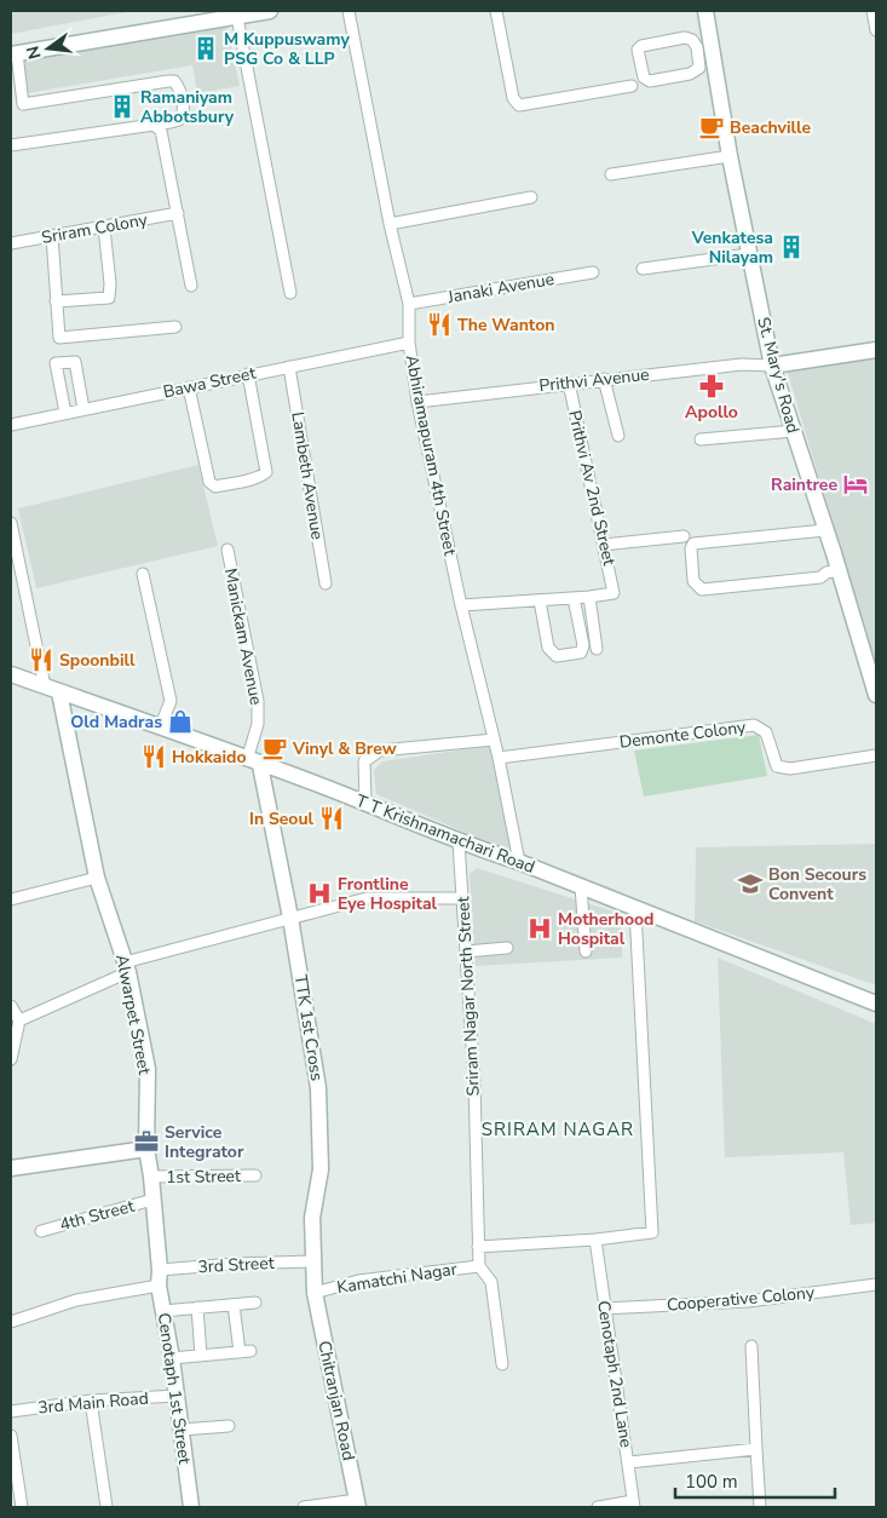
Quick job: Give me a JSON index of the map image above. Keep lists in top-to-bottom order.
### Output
{
  "streets": {
    "main road": [
      "St. Mary's Road",
      "T T Krishnamachari Road",
      "Alwarpet Street",
      "TTK 1st Cross",
      "Cenotaph 1st Street",
      "Chitranjan Road"
    ],
    "street": [
      "Sriram Colony",
      "Janaki Avenue",
      "Prithvi Avenue",
      "Bawa Street",
      "Abhiramapuram 4th Street",
      "Lambeth Avenue",
      "Prithvi Av 2nd Street",
      "Manickam Avenue",
      "Demonte Colony",
      "Sriram Nagar North Street",
      "1st Street",
      "4th Street",
      "3rd Street",
      "Kamatchi Nagar",
      "Cooperative Colony",
      "Cenotaph 2nd Lane",
      "3rd Main Road"
    ]
  },
  "crossings": [
    ["Janaki Avenue", "Abhiramapuram 4th Street"],
    ["St. Mary's Road", "Prithvi Avenue"],
    ["Prithvi Avenue", "Abhiramapuram 4th Street"],
    ["Prithvi Avenue", "Prithvi Av 2nd Street"],
    ["Bawa Street", "Abhiramapuram 4th Street"],
    ["Bawa Street", "Lambeth Avenue"],
    ["Abhiramapuram 4th Street", "Demonte Colony"],
    ["Abhiramapuram 4th Street", "T T Krishnamachari Road"],
    ["Manickam Avenue", "T T Krishnamachari Road"],
    ["Manickam Avenue", "TTK 1st Cross"],
    ["T T Krishnamachari Road", "Sriram Nagar North Street"],
    ["T T Krishnamachari Road", "Alwarpet Street"],
    ["T T Krishnamachari Road", "TTK 1st Cross"],
    ["Sriram Nagar North Street", "Kamatchi Nagar"],
    ["Alwarpet Street", "1st Street"],
    ["Alwarpet Street", "4th Street"],
    ["Alwarpet Street", "3rd Street"],
    ["Alwarpet Street", "Cenotaph 1st Street"],
    ["TTK 1st Cross", "3rd Street"],
    ["TTK 1st Cross", "Kamatchi Nagar"],
    ["TTK 1st Cross", "Chitranjan Road"],
    ["3rd Street", "Cenotaph 1st Street"],
    ["Kamatchi Nagar", "Chitranjan Road"],
    ["Cooperative Colony", "Cenotaph 2nd Lane"],
    ["Cenotaph 1st Street", "3rd Main Road"]
  ],
  "districts": ["SRIRAM NAGAR"],
  "places": {
    "building": ["M Kuppuswamy PSG Co & LLP", "Ramaniyam Abbotsbury", "Venkatesa Nilayam"],
    "cafe": ["Beachville", "Vinyl & Brew"],
    "restaurant": [
      "The Wanton",
      "Spoonbill",
      "Hokkaido",
      "In Seoul"
    ],
    "pharmacy": ["Apollo"],
    "hotel": ["Raintree"],
    "shop": ["Old Madras"],
    "school or university": ["Bon Secours Convent"],
    "hospital": ["Frontline Eye Hospital", "Motherhood Hospital"],
    "office": ["Service Integrator"]
  },
  "scale_bar": "100 m",
  "north": "left"
}
